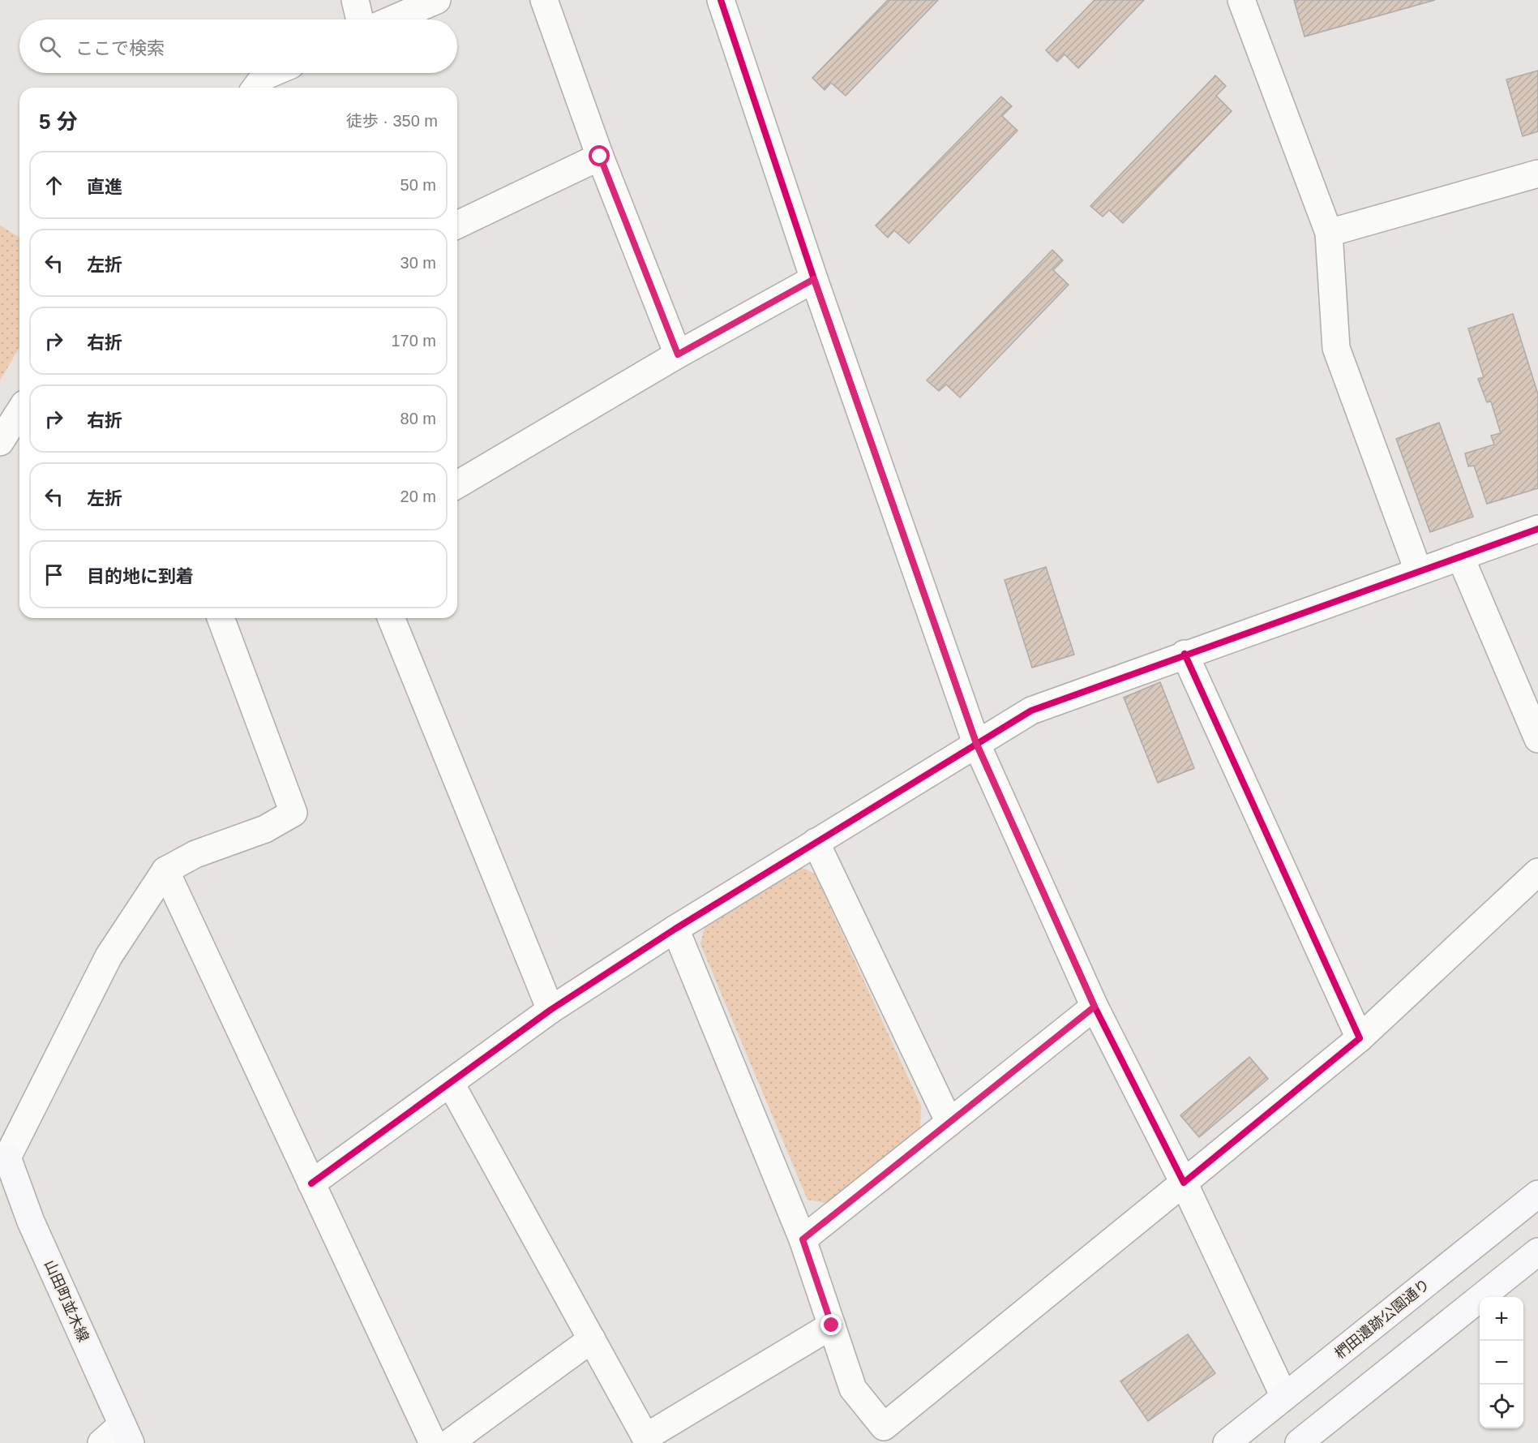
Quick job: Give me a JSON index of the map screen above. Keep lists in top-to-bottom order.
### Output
{
  "streets": {
    "street": ["山田町並木線", "椚田遺跡公園通り"]
  },
  "page": {
    "search": "ここで検索",
    "heading": ["5 分", "徒歩 · 350 m"],
    "list": [
      ["直進", "50 m"],
      ["左折", "30 m"],
      ["右折", "170 m"],
      ["右折", "80 m"],
      ["左折", "20 m"],
      "目的地に到着"
    ],
    "map_buttons": ["+", "−"]
  }
}
